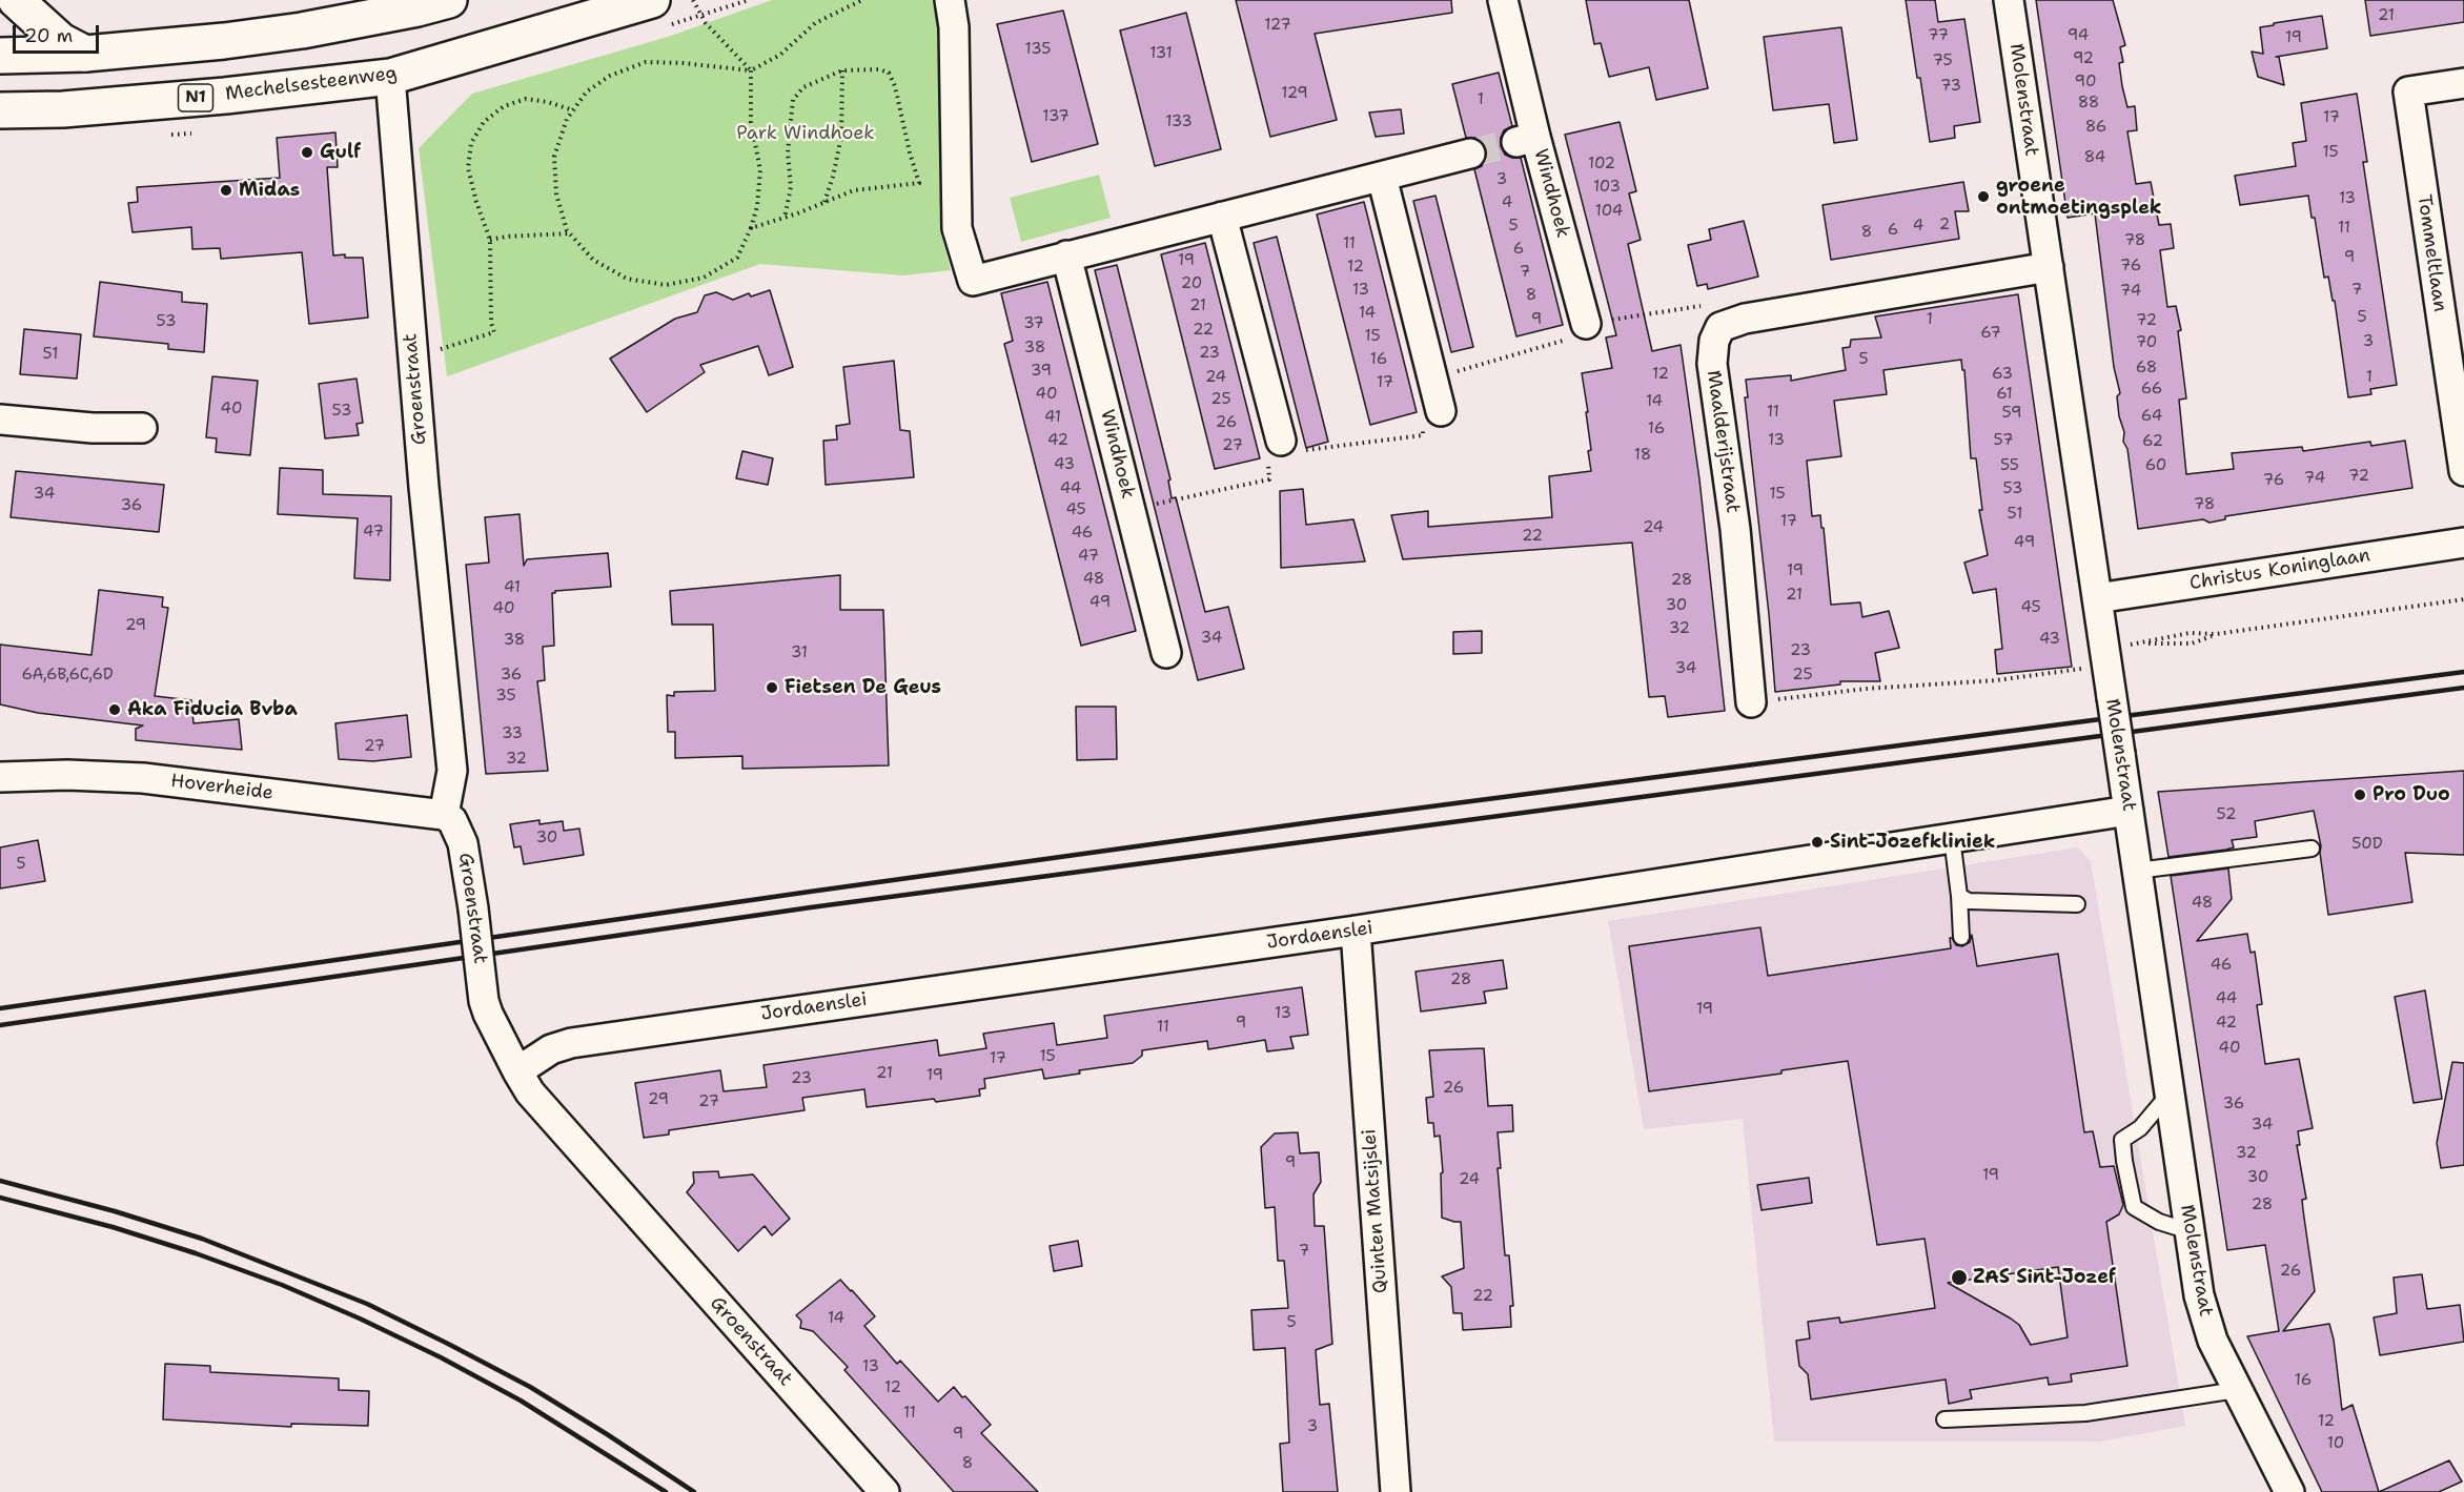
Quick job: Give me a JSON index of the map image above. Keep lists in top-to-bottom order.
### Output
{
  "streets": {
    "main road": ["Mechelsesteenweg", "N1"],
    "street": [
      "Molenstraat",
      "Windhoek",
      "Tommeltlaan",
      "Groenstraat",
      "Maalderijstraat",
      "Christus Koninglaan",
      "Hoverheide",
      "Jordaenslei",
      "Quinten Matsijslei"
    ]
  },
  "crossings": [
    ["Mechelsesteenweg", "Groenstraat"],
    ["Molenstraat", "Maalderijstraat"],
    ["Molenstraat", "Christus Koninglaan"],
    ["Molenstraat", "Jordaenslei"],
    ["Groenstraat", "Hoverheide"],
    ["Groenstraat", "Jordaenslei"],
    ["Jordaenslei", "Quinten Matsijslei"]
  ],
  "parks": ["Park Windhoek"],
  "places": [
    "Gulf",
    "Midas",
    "groene ontmoetingsplek",
    "Fietsen De Geus",
    "Aka Fiducia Bvba",
    "Pro Duo",
    "Sint-Jozefkliniek",
    "ZAS Sint-Jozef"
  ],
  "house_numbers": [
    "21",
    "127",
    "77",
    "94",
    "19",
    "135",
    "131",
    "92",
    "75",
    "90",
    "73",
    "129",
    "1",
    "88",
    "137",
    "17",
    "133",
    "86",
    "15",
    "84",
    "102",
    "3",
    "103",
    "13",
    "4",
    "104",
    "2",
    "5",
    "4",
    "11",
    "6",
    "8",
    "78",
    "11",
    "6",
    "9",
    "19",
    "76",
    "12",
    "7",
    "20",
    "13",
    "7",
    "74",
    "8",
    "21",
    "14",
    "5",
    "9",
    "1",
    "72",
    "53",
    "37",
    "22",
    "67",
    "15",
    "3",
    "70",
    "38",
    "23",
    "51",
    "16",
    "5",
    "68",
    "39",
    "12",
    "63",
    "24",
    "1",
    "17",
    "66",
    "40",
    "61",
    "25",
    "14",
    "40",
    "53",
    "11",
    "59",
    "64",
    "41",
    "26",
    "16",
    "42",
    "13",
    "57",
    "62",
    "27",
    "18",
    "43",
    "55",
    "60",
    "72",
    "74",
    "76",
    "44",
    "53",
    "34",
    "15",
    "78",
    "36",
    "45",
    "51",
    "17",
    "24",
    "47",
    "46",
    "22",
    "49",
    "47",
    "19",
    "48",
    "28",
    "41",
    "21",
    "49",
    "30",
    "45",
    "40",
    "29",
    "32",
    "34",
    "43",
    "38",
    "23",
    "31",
    "34",
    "6A,6B,6C,6D",
    "36",
    "25",
    "35",
    "33",
    "27",
    "32",
    "52",
    "30",
    "50D",
    "5",
    "48",
    "46",
    "28",
    "44",
    "19",
    "13",
    "9",
    "42",
    "11",
    "40",
    "15",
    "17",
    "21",
    "19",
    "23",
    "26",
    "29",
    "27",
    "36",
    "34",
    "32",
    "9",
    "19",
    "30",
    "24",
    "28",
    "7",
    "26",
    "22",
    "14",
    "5",
    "13",
    "16",
    "12",
    "11",
    "12",
    "3",
    "9",
    "10",
    "8"
  ],
  "scale_bar": "20 m"
}
